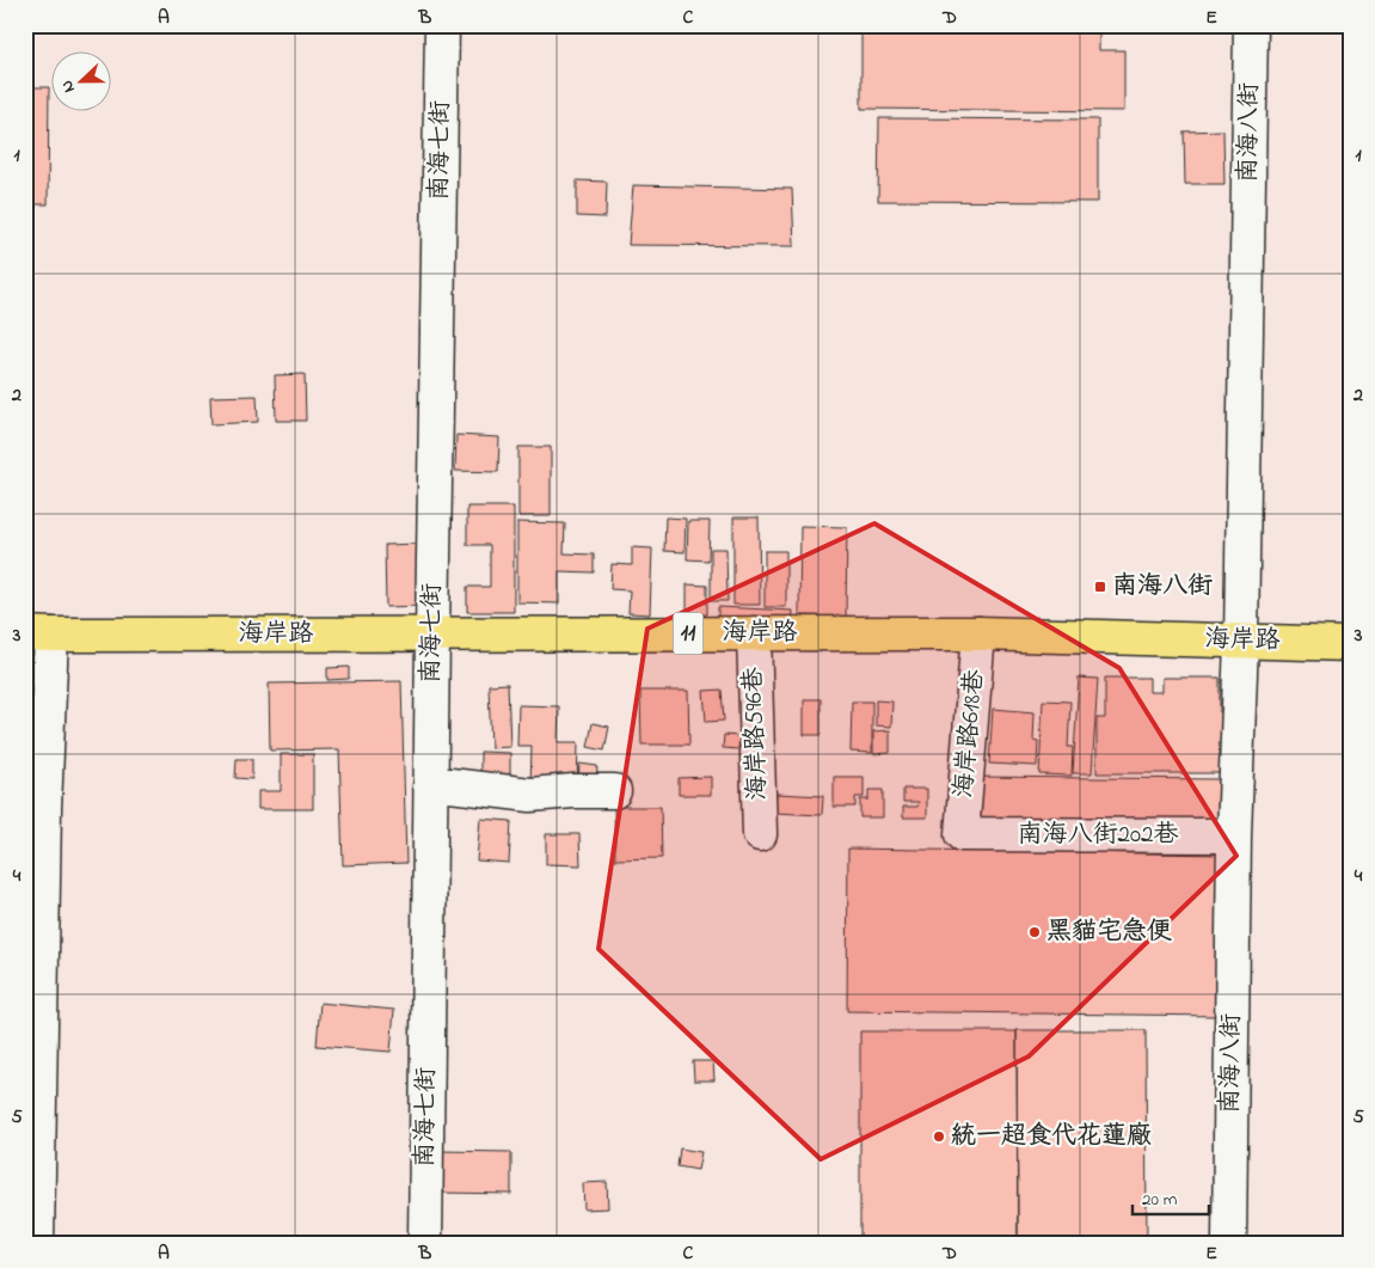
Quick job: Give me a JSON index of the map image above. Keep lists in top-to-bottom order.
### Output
{
  "streets": {
    "main road": ["11", "海岸路"],
    "street": [
      "南海八街",
      "南海七街",
      "海岸路596巷",
      "海岸路618巷",
      "南海八街202巷"
    ]
  },
  "crossings": [
    ["南海八街", "海岸路"],
    ["南海八街", "南海八街202巷"],
    ["南海七街", "海岸路"],
    ["海岸路", "海岸路596巷"],
    ["海岸路", "海岸路618巷"],
    ["海岸路618巷", "南海八街202巷"]
  ],
  "places": {
    "transit": ["南海八街"],
    "other": ["黑貓宅急便", "統一超食代花蓮廠"]
  },
  "scale_bar": "20 m",
  "north": "left",
  "grid": {
    "columns": [
      "A",
      "B",
      "C",
      "D",
      "E"
    ],
    "rows": [
      "1",
      "2",
      "3",
      "4",
      "5"
    ]
  }
}
